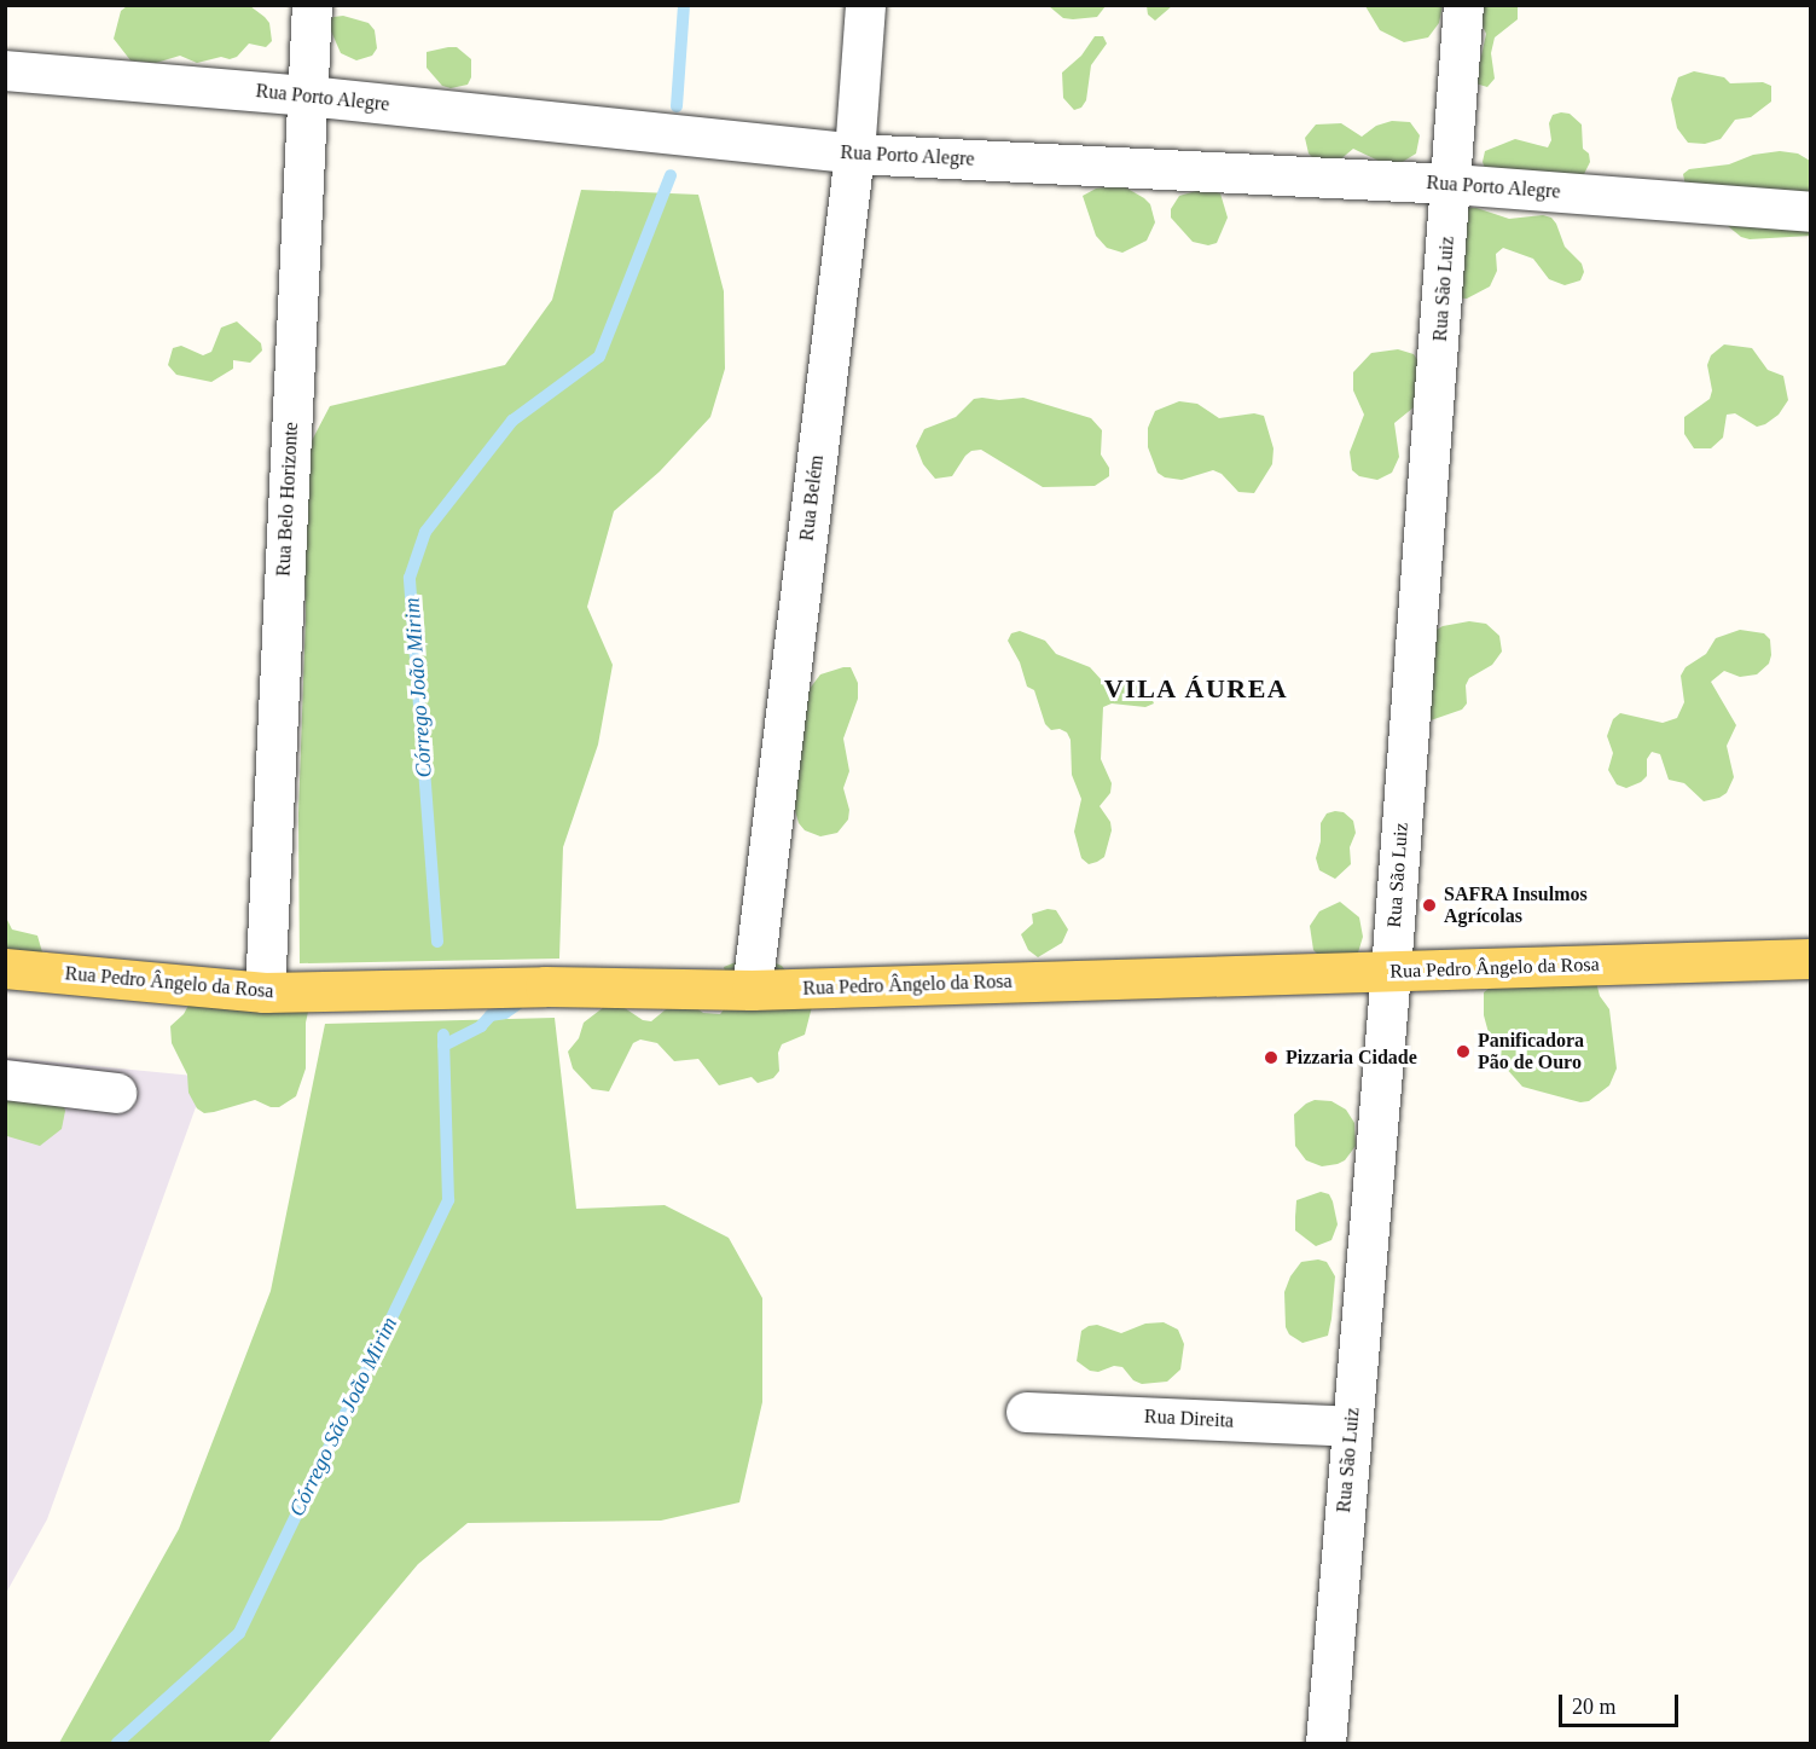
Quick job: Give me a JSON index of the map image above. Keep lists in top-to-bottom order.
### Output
{
  "streets": {
    "main road": ["Rua Pedro Ângelo da Rosa"],
    "street": [
      "Rua Porto Alegre",
      "Rua São Luiz",
      "Rua Belém",
      "Rua Belo Horizonte",
      "Rua Direita"
    ]
  },
  "crossings": [
    ["Rua Porto Alegre", "Rua São Luiz"],
    ["Rua Porto Alegre", "Rua Belém"],
    ["Rua Porto Alegre", "Rua Belo Horizonte"],
    ["Rua São Luiz", "Rua Pedro Ângelo da Rosa"],
    ["Rua São Luiz", "Rua Direita"],
    ["Rua Belém", "Rua Pedro Ângelo da Rosa"],
    ["Rua Belo Horizonte", "Rua Pedro Ângelo da Rosa"]
  ],
  "districts": ["VILA ÁUREA"],
  "water": ["Córrego João Mirim", "Córrego São João Mirim"],
  "places": ["SAFRA Insulmos Agrícolas", "Panificadora Pão de Ouro", "Pizzaria Cidade"],
  "scale_bar": "20 m"
}
